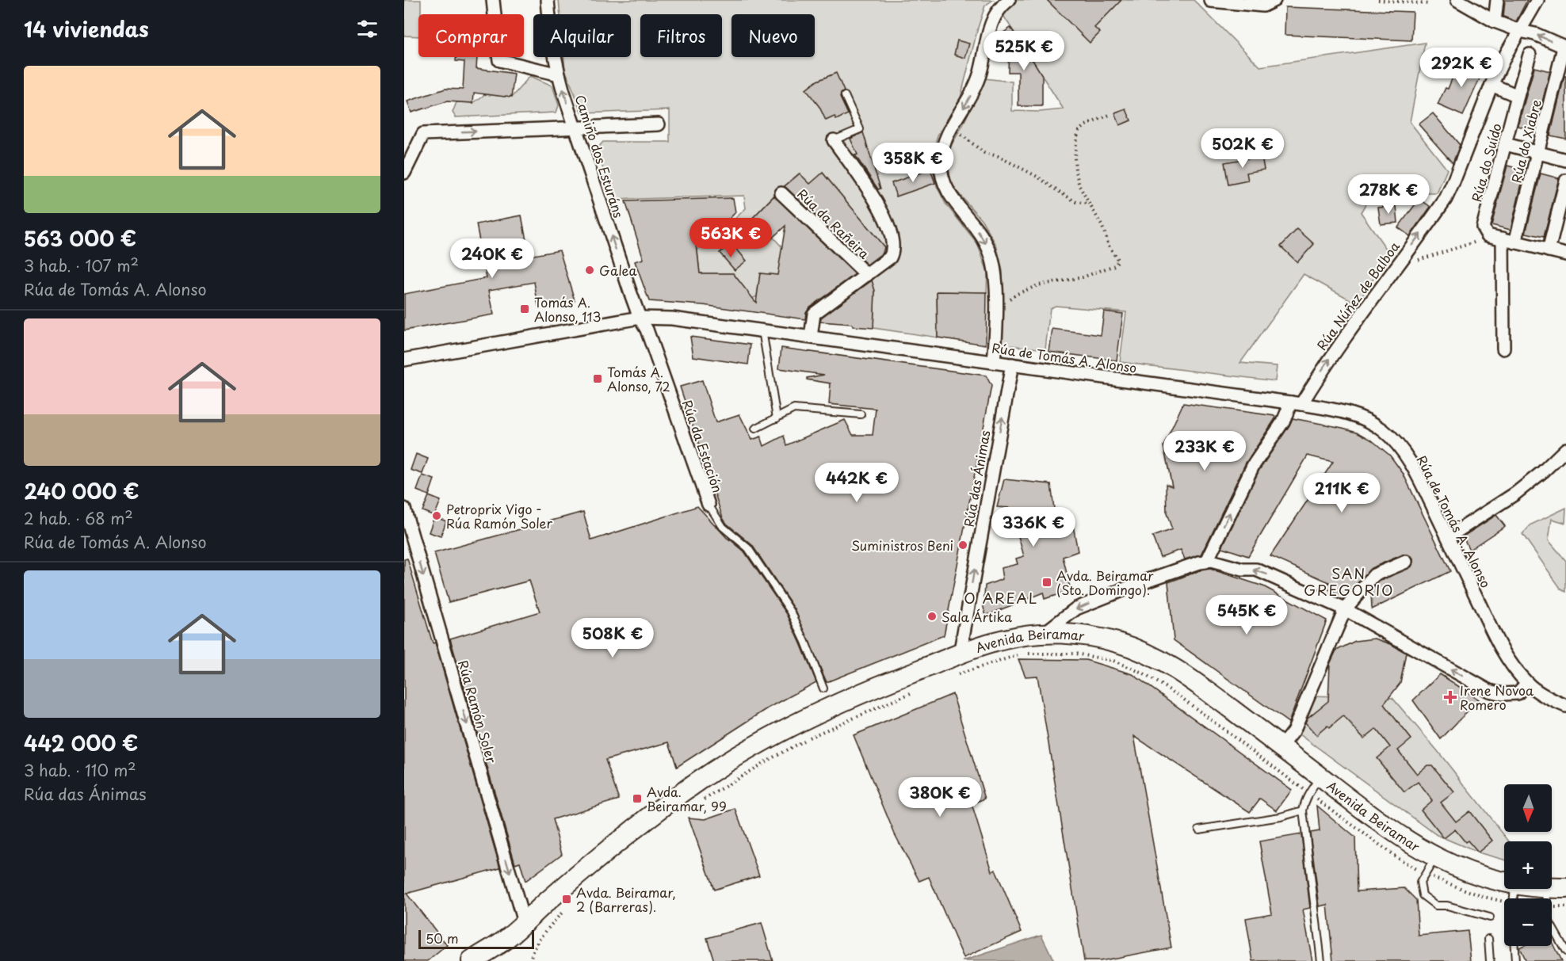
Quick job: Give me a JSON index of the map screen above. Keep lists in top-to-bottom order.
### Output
{
  "streets": {
    "main road": ["Avenida Beiramar"],
    "street": [
      "Rúa do Xiabre",
      "Camiño dos Esturáns",
      "Rúa do Suído",
      "Rúa da Rañeira",
      "Rúa Núñez de Balboa",
      "Rúa de Tomás A. Alonso",
      "Rúa da Estación",
      "Rúa das Ánimas",
      "Rúa Ramón Soler"
    ]
  },
  "crossings": [
    ["Camiño dos Esturáns", "Rúa de Tomás A. Alonso"],
    ["Camiño dos Esturáns", "Rúa da Estación"],
    ["Rúa da Rañeira", "Rúa de Tomás A. Alonso"],
    ["Rúa Núñez de Balboa", "Rúa de Tomás A. Alonso"],
    ["Rúa de Tomás A. Alonso", "Rúa da Estación"],
    ["Rúa de Tomás A. Alonso", "Rúa das Ánimas"],
    ["Rúa das Ánimas", "Avenida Beiramar"],
    ["Avenida Beiramar", "Rúa Ramón Soler"]
  ],
  "one_way": [
    "Camiño dos Esturáns",
    "Rúa Núñez de Balboa",
    "Rúa das Ánimas",
    "Rúa Ramón Soler"
  ],
  "districts": ["SAN GREGORIO", "O AREAL"],
  "places": {
    "other": [
      "Galea",
      "Petroprix Vigo - Rúa Ramón Soler",
      "Suministros Beni",
      "Sala Ártika"
    ],
    "transit": [
      "Tomás A. Alonso, 113",
      "Tomás A. Alonso, 72",
      "Avda. Beiramar (Sto. Domingo).",
      "Avda. Beiramar, 99",
      "Avda. Beiramar, 2 (Barreras)."
    ],
    "health": ["Irene Novoa Romero"]
  },
  "scale_bar": "50 m",
  "north": "bottom",
  "page": {
    "heading": "14 viviendas",
    "chip": [
      "Comprar",
      "Alquilar",
      "Filtros",
      "Nuevo"
    ],
    "price": [
      "525K €",
      "292K €",
      "502K €",
      "358K €",
      "278K €",
      "563K €",
      "240K €",
      "233K €",
      "442K €",
      "211K €",
      "336K €",
      "545K €",
      "508K €",
      "380K €"
    ],
    "list": [
      {
        "name": "563 000 €",
        "note": "3 hab. · 107 m² · Rúa de Tomás A. Alonso"
      },
      {
        "name": "240 000 €",
        "note": "2 hab. · 68 m² · Rúa de Tomás A. Alonso"
      },
      {
        "name": "442 000 €",
        "note": "3 hab. · 110 m² · Rúa das Ánimas"
      }
    ],
    "map_buttons": ["+", "−"],
    "scale": "50 m"
  }
}
